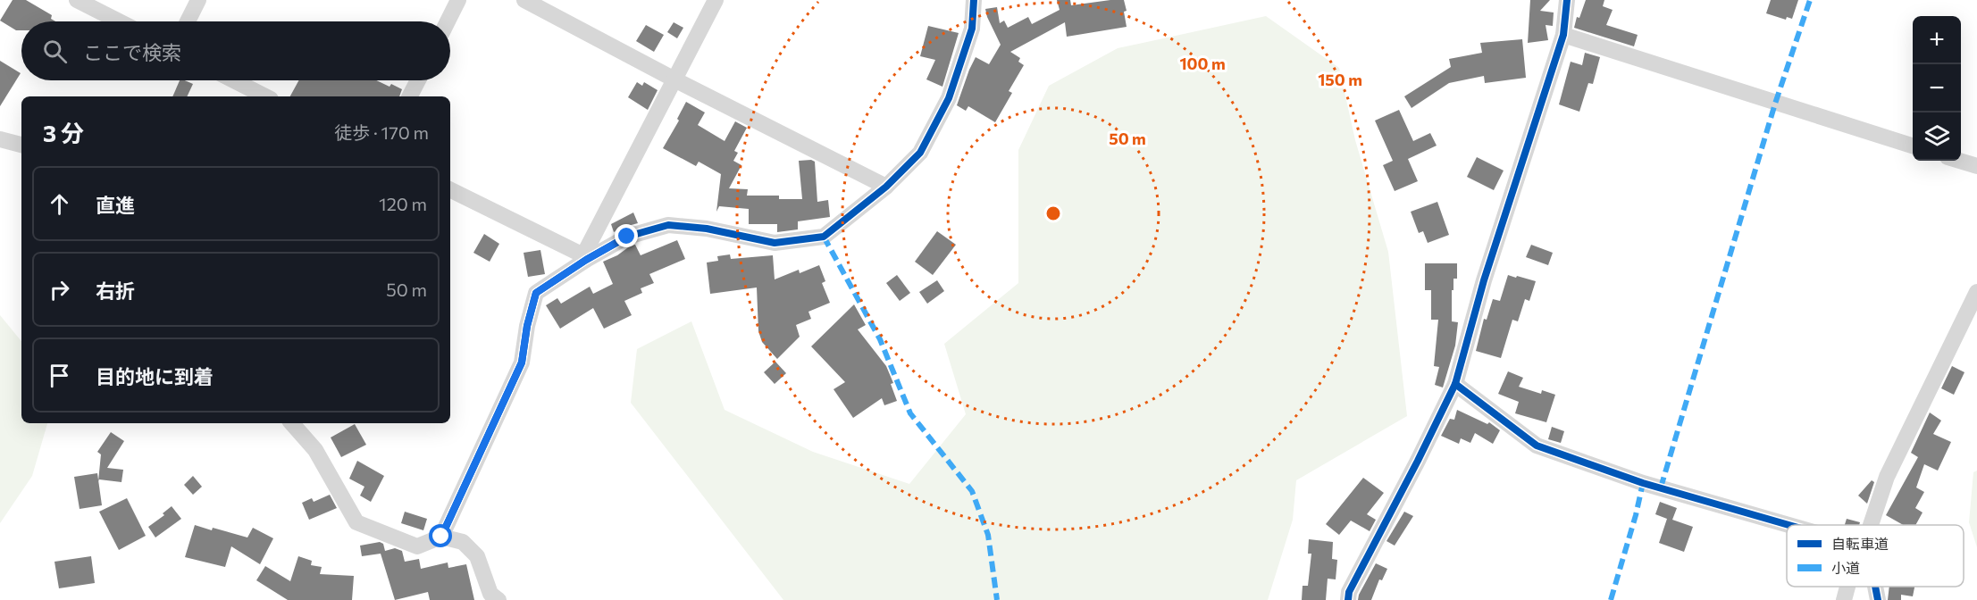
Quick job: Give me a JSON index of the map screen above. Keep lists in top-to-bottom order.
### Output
{
  "legend": ["自転車道", "小道"],
  "page": {
    "map_buttons": ["+", "−"],
    "search": "ここで検索",
    "heading": ["3 分", "徒歩 · 170 m"],
    "list": [
      ["直進", "120 m"],
      ["右折", "50 m"],
      "目的地に到着"
    ]
  },
  "rings": ["100 m", "150 m", "50 m"]
}
